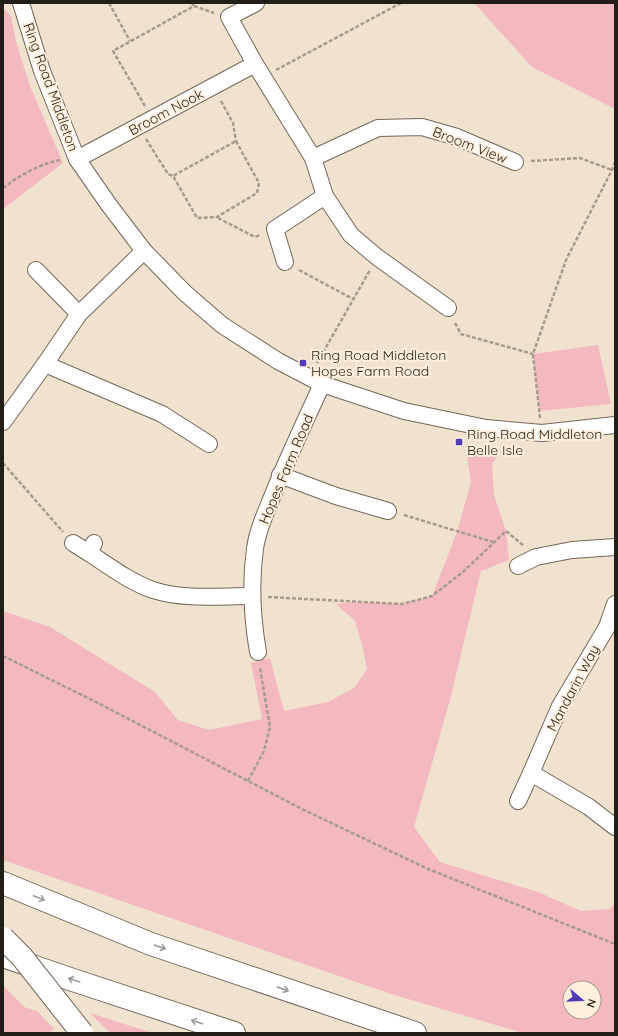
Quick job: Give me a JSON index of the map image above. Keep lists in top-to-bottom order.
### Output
{
  "streets": {
    "street": [
      "Ring Road Middleton",
      "Broom Nook",
      "Broom View",
      "Hopes Farm Road",
      "Mandarin Way"
    ]
  },
  "crossings": [
    ["Ring Road Middleton", "Broom Nook"],
    ["Ring Road Middleton", "Hopes Farm Road"]
  ],
  "places": {
    "transit": ["Ring Road Middleton Hopes Farm Road", "Ring Road Middleton Belle Isle"]
  },
  "north": "right"
}
